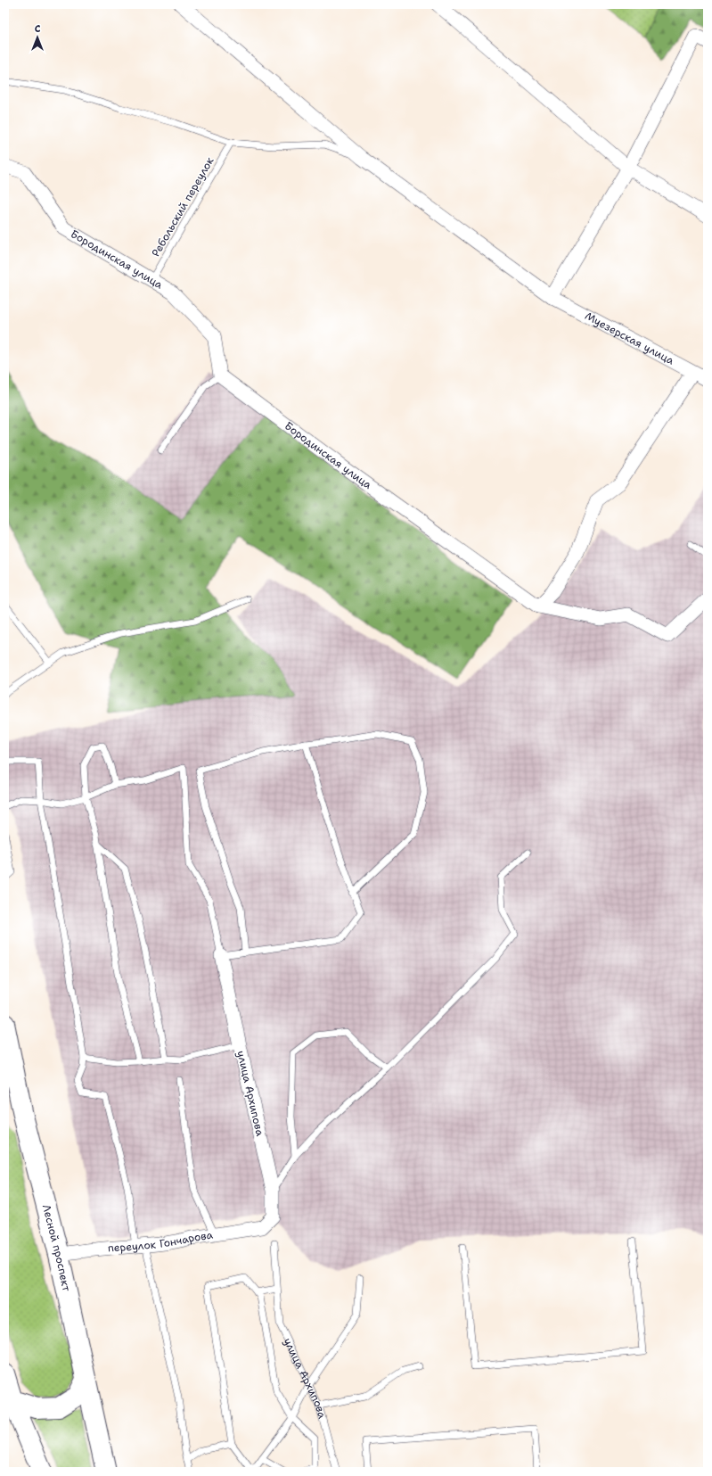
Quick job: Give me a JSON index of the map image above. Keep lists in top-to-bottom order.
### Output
{
  "streets": {
    "main road": ["Лесной проспект"],
    "street": [
      "Бородинская улица",
      "Муезерская улица",
      "улица Архипова",
      "переулок Гончарова"
    ],
    "lane": ["Ребольский переулок"]
  },
  "crossings": [
    ["Ребольский переулок", "Бородинская улица"],
    ["улица Архипова", "переулок Гончарова"],
    ["переулок Гончарова", "Лесной проспект"]
  ],
  "north": "top"
}
